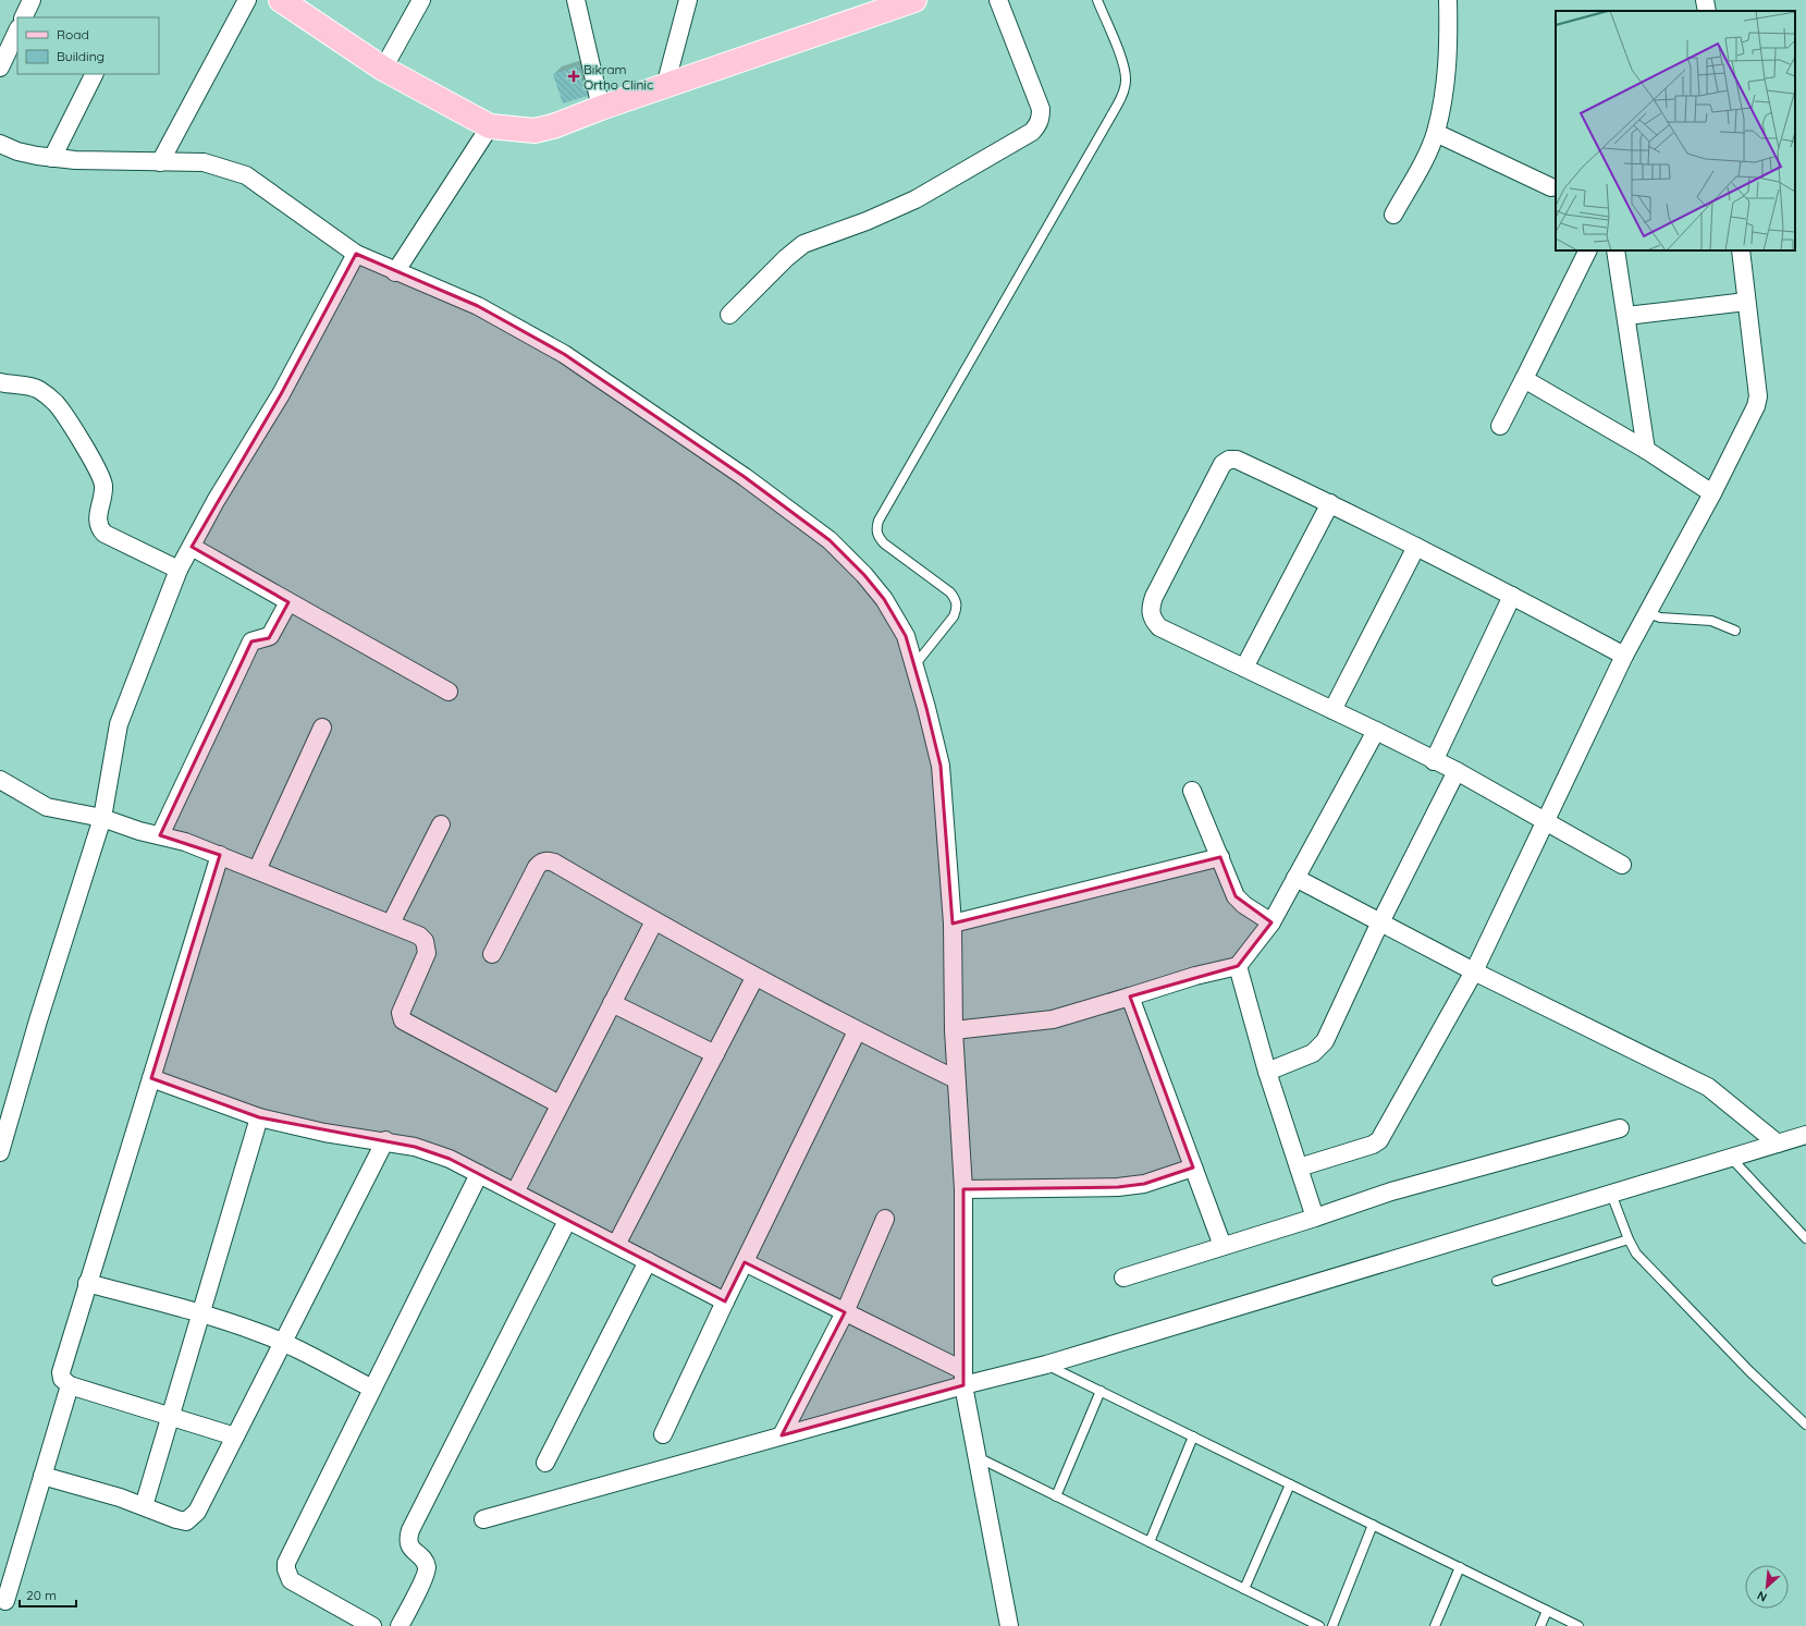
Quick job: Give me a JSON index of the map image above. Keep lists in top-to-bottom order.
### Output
{
  "places": {
    "health": ["Bikram Ortho Clinic"]
  },
  "legend": ["Road", "Building"],
  "scale_bar": "20 m",
  "north": "bottom left"
}
